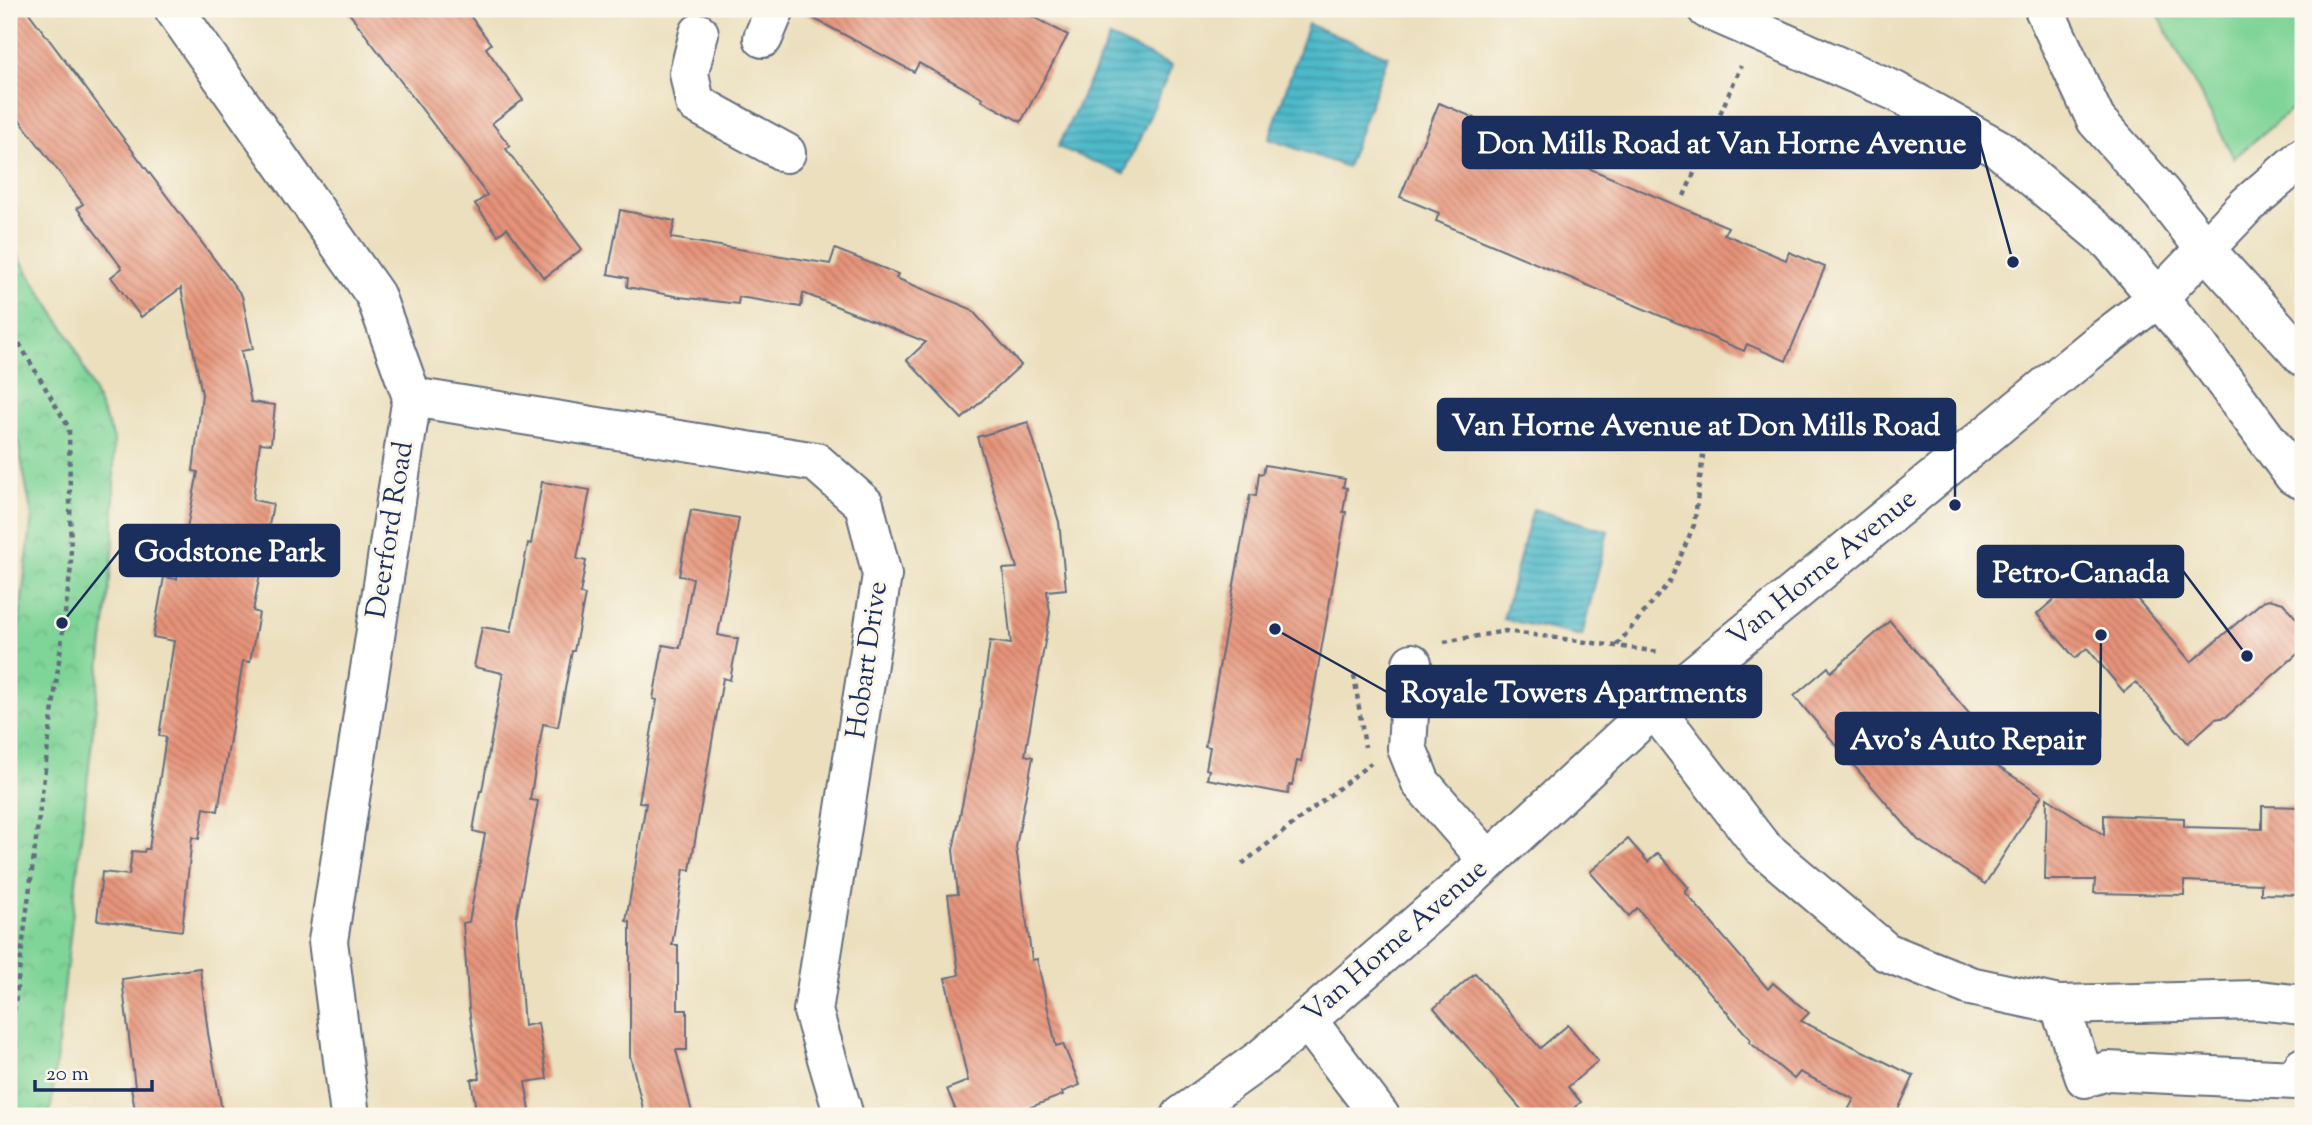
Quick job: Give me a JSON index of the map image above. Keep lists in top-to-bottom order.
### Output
{
  "streets": {
    "street": ["Deerford Road", "Van Horne Avenue", "Hobart Drive"]
  },
  "crossings": [
    ["Deerford Road", "Hobart Drive"]
  ],
  "places": [
    "Don Mills Road at Van Horne Avenue",
    "Van Horne Avenue at Don Mills Road",
    "Godstone Park",
    "Royale Towers Apartments",
    "Avo's Auto Repair",
    "Petro-Canada"
  ],
  "scale_bar": "20 m"
}
